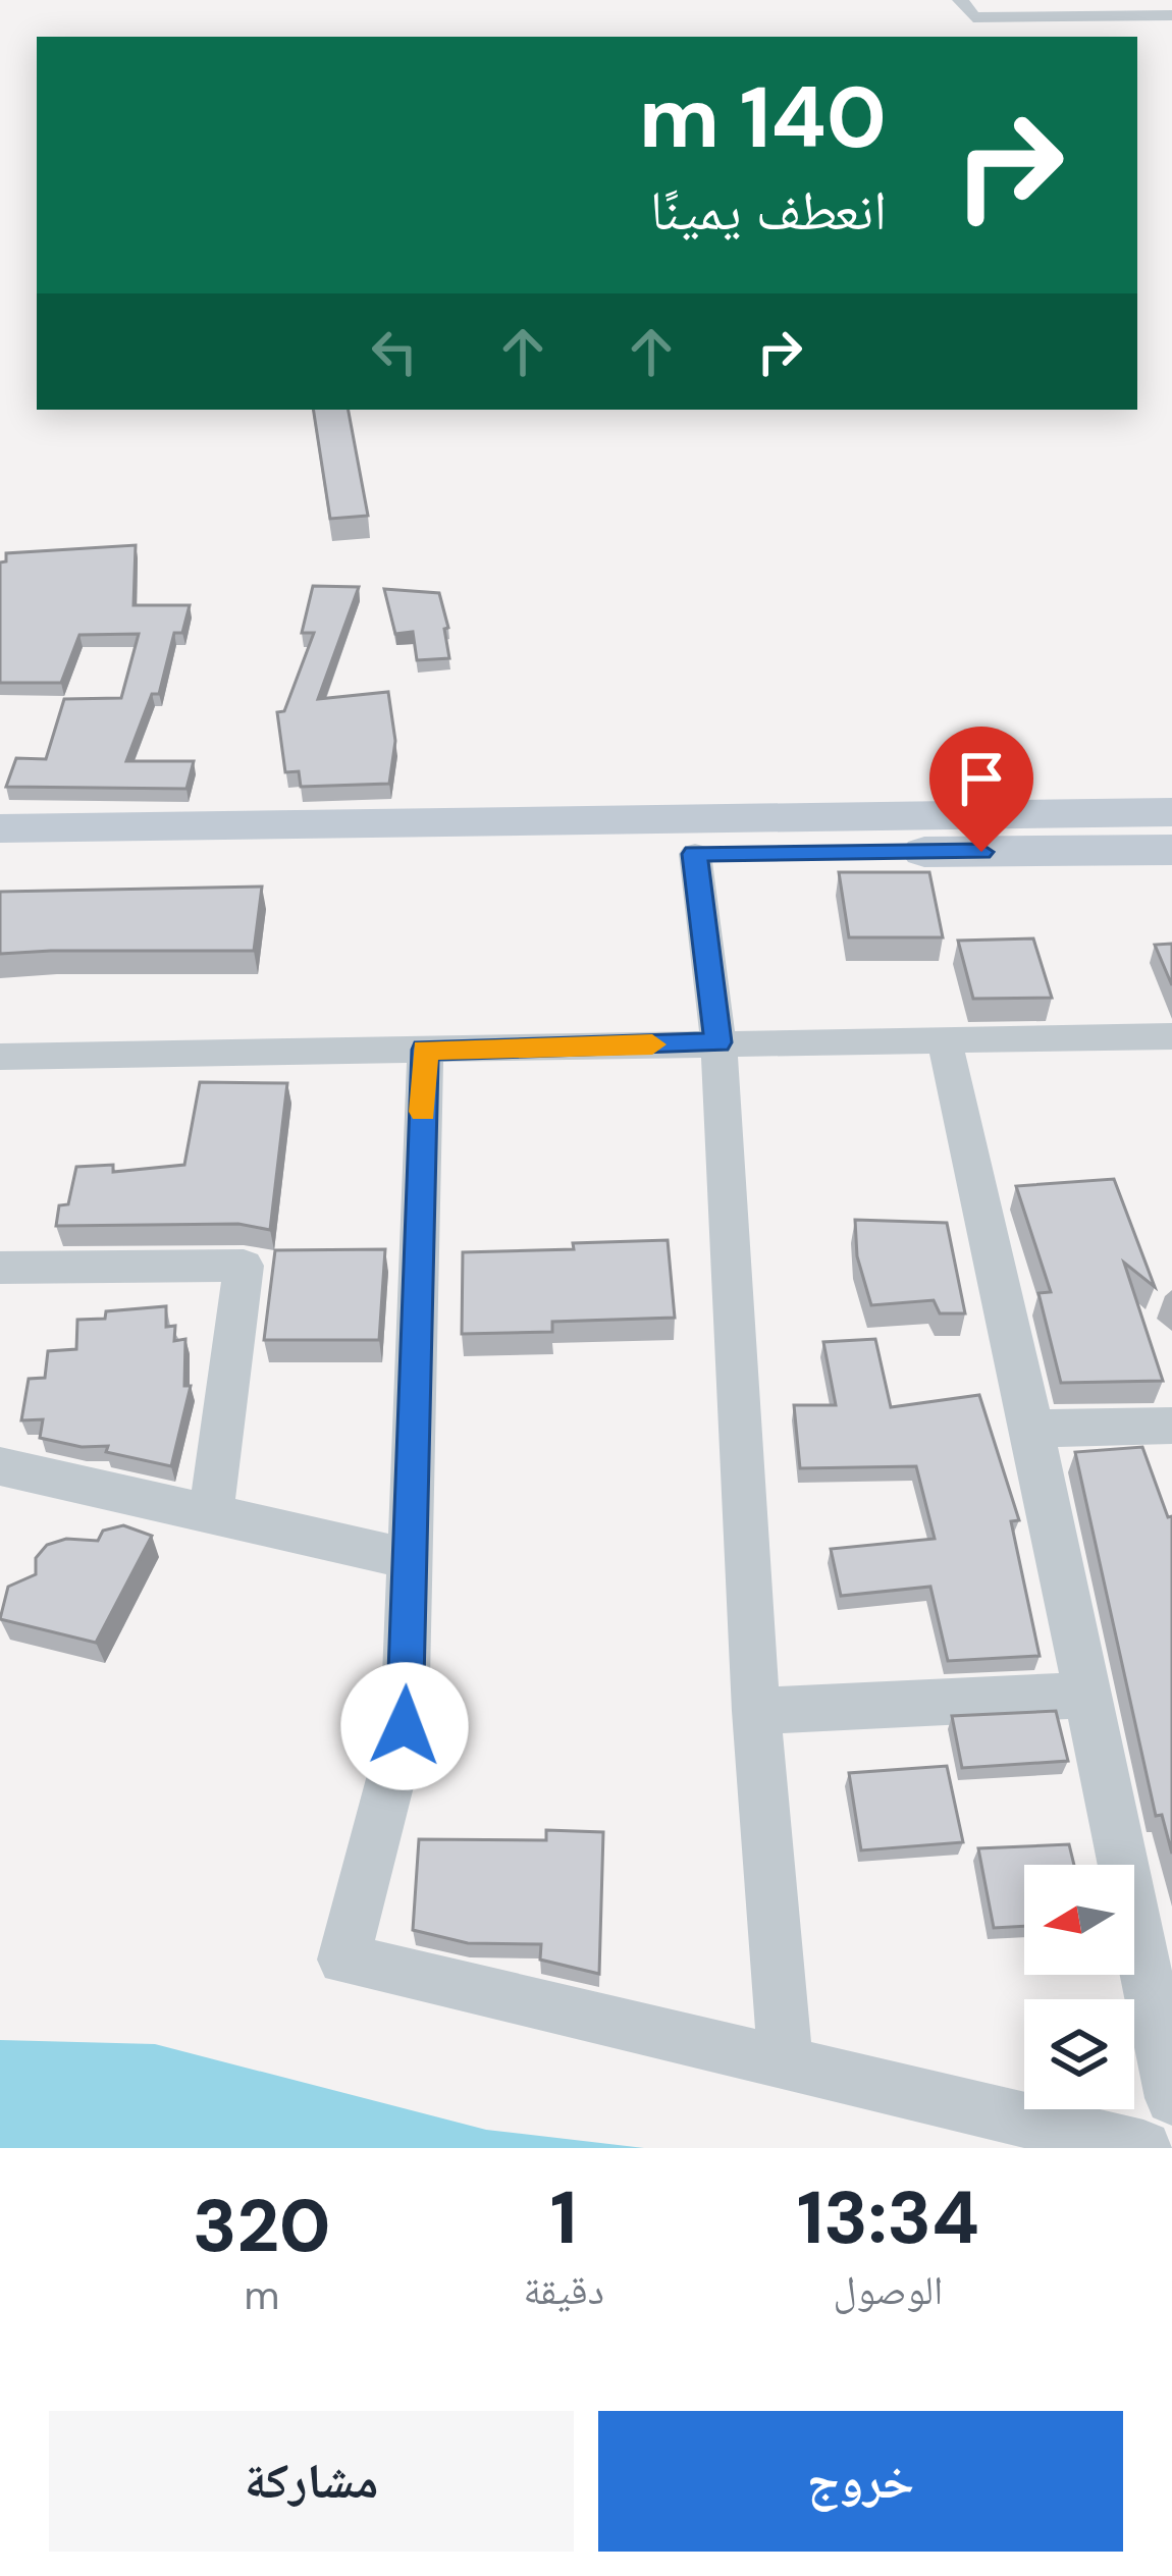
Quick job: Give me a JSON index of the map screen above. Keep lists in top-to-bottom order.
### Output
{
  "north": "left",
  "page": {
    "turn": ["140 m", "انعطف يمينًا"],
    "eta": [
      "13:34",
      "الوصول",
      "1",
      "دقيقة",
      "320",
      "m"
    ],
    "buttons": ["خروج", "مشاركة"]
  }
}
